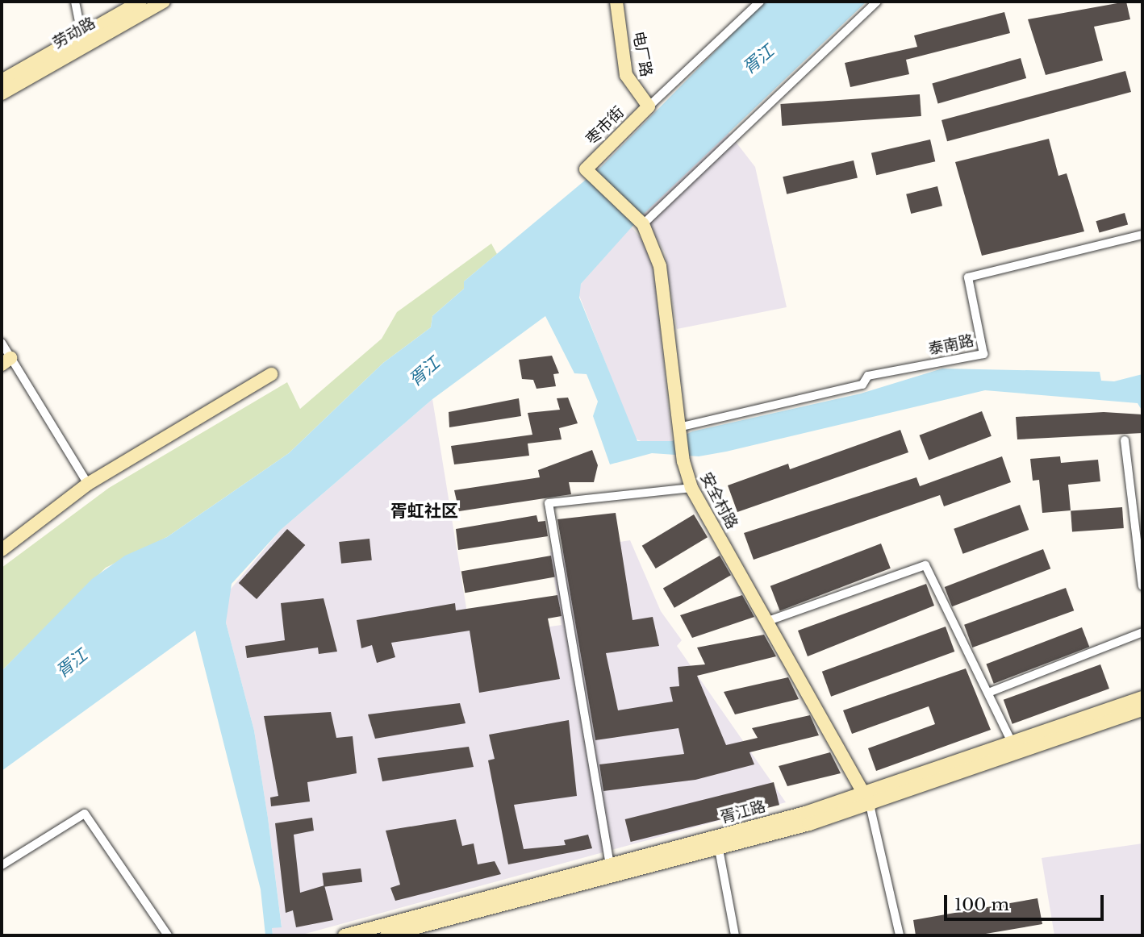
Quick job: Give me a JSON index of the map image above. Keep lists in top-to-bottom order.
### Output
{
  "streets": {
    "main road": [
      "劳动路",
      "电厂路",
      "枣市街",
      "安全村路",
      "胥江路"
    ],
    "street": ["泰南路"]
  },
  "crossings": [
    ["电厂路", "枣市街"],
    ["枣市街", "安全村路"],
    ["泰南路", "安全村路"],
    ["安全村路", "胥江路"]
  ],
  "districts": ["胥虹社区"],
  "water": ["胥江"],
  "scale_bar": "100 m"
}
